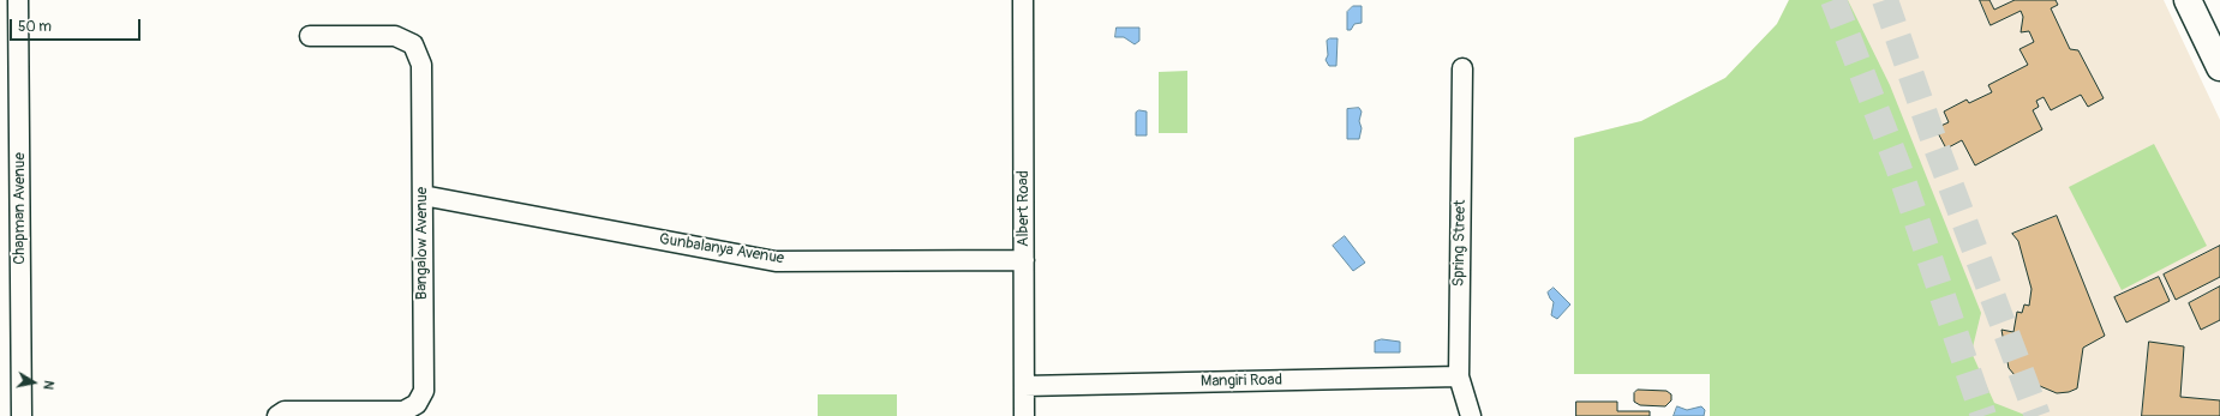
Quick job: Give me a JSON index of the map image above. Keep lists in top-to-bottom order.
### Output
{
  "streets": {
    "street": [
      "Chapman Avenue",
      "Albert Road",
      "Bangalow Avenue",
      "Spring Street",
      "Gunbalanya Avenue",
      "Mangiri Road"
    ]
  },
  "crossings": [
    ["Albert Road", "Gunbalanya Avenue"],
    ["Albert Road", "Mangiri Road"],
    ["Bangalow Avenue", "Gunbalanya Avenue"],
    ["Spring Street", "Mangiri Road"]
  ],
  "scale_bar": "50 m",
  "north": "right"
}
